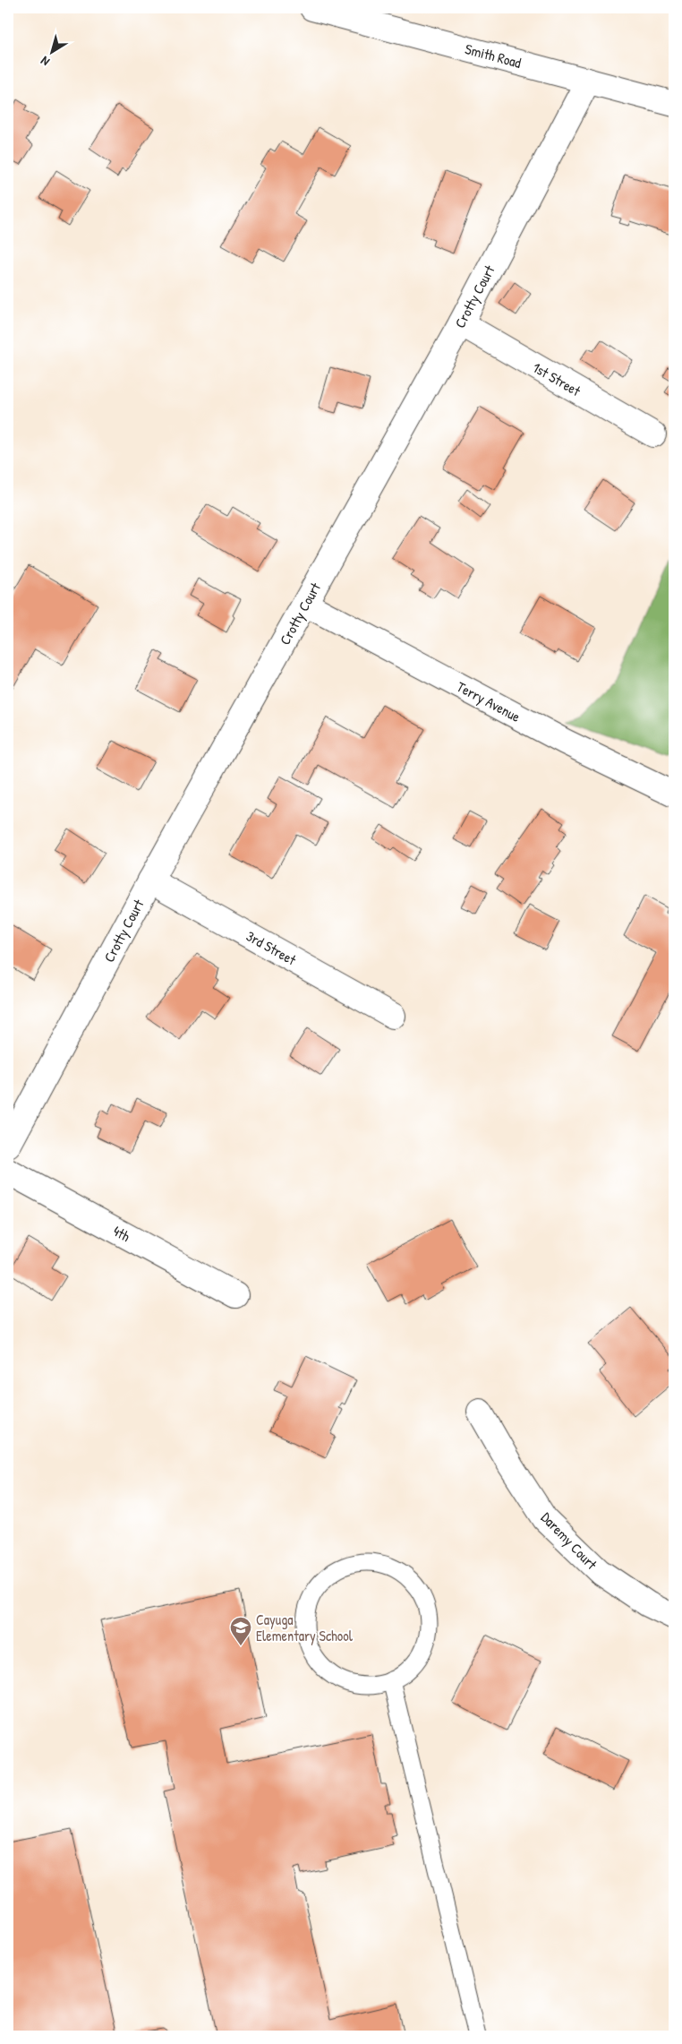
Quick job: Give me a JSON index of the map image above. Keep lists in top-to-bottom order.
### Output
{
  "streets": {
    "street": [
      "Smith Road",
      "Crotty Court",
      "1st Street",
      "Terry Avenue",
      "3rd Street",
      "4th",
      "Daremy Court"
    ]
  },
  "crossings": [
    ["Smith Road", "Crotty Court"],
    ["Crotty Court", "1st Street"],
    ["Crotty Court", "Terry Avenue"],
    ["Crotty Court", "3rd Street"]
  ],
  "places": {
    "school or university": ["Cayuga Elementary School"]
  },
  "north": "bottom left"
}
